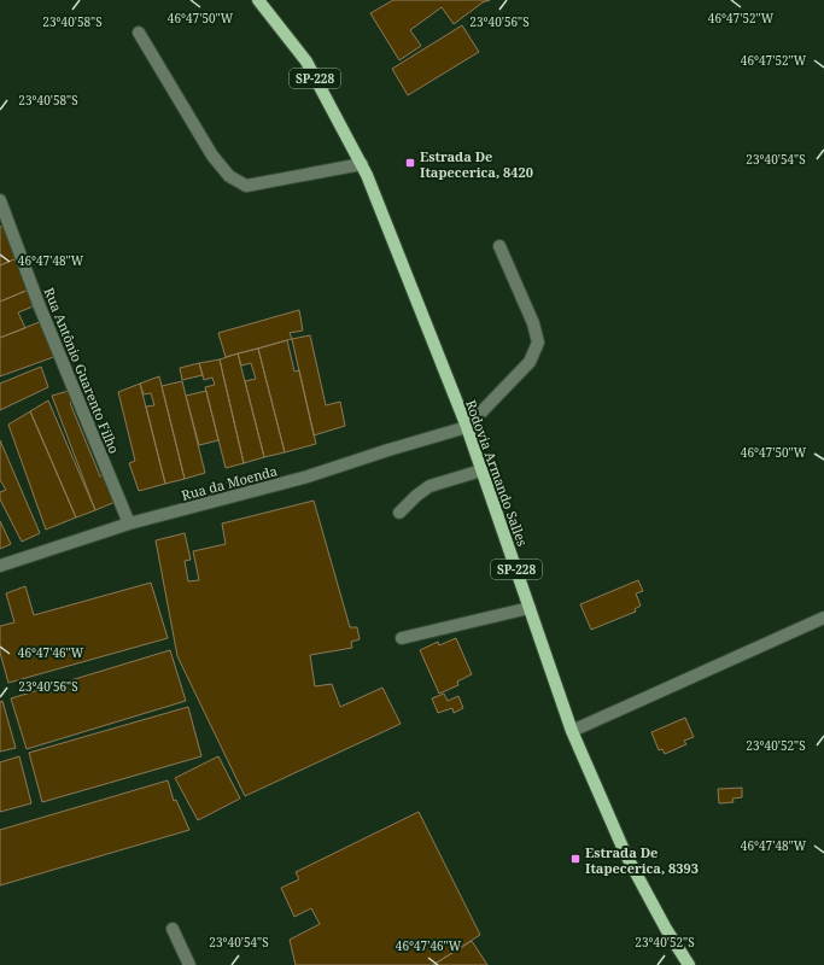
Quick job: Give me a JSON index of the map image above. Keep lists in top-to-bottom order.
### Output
{
  "streets": {
    "main road": ["SP-228", "Rodovia Armando Salles"],
    "street": ["Rua Antônio Guarento Filho", "Rua da Moenda"]
  },
  "crossings": [
    ["Rua Antônio Guarento Filho", "Rua da Moenda"],
    ["Rodovia Armando Salles", "Rua da Moenda"]
  ],
  "places": {
    "transit": ["Estrada De Itapecerica, 8420", "Estrada De Itapecerica, 8393"]
  },
  "coordinates": [
    "46°47'50\"W",
    "46°47'52\"W",
    "23°40'56\"S",
    "23°40'58\"S",
    "23°40'54\"S",
    "46°47'48\"W",
    "46°47'46\"W",
    "23°40'52\"S"
  ]
}
